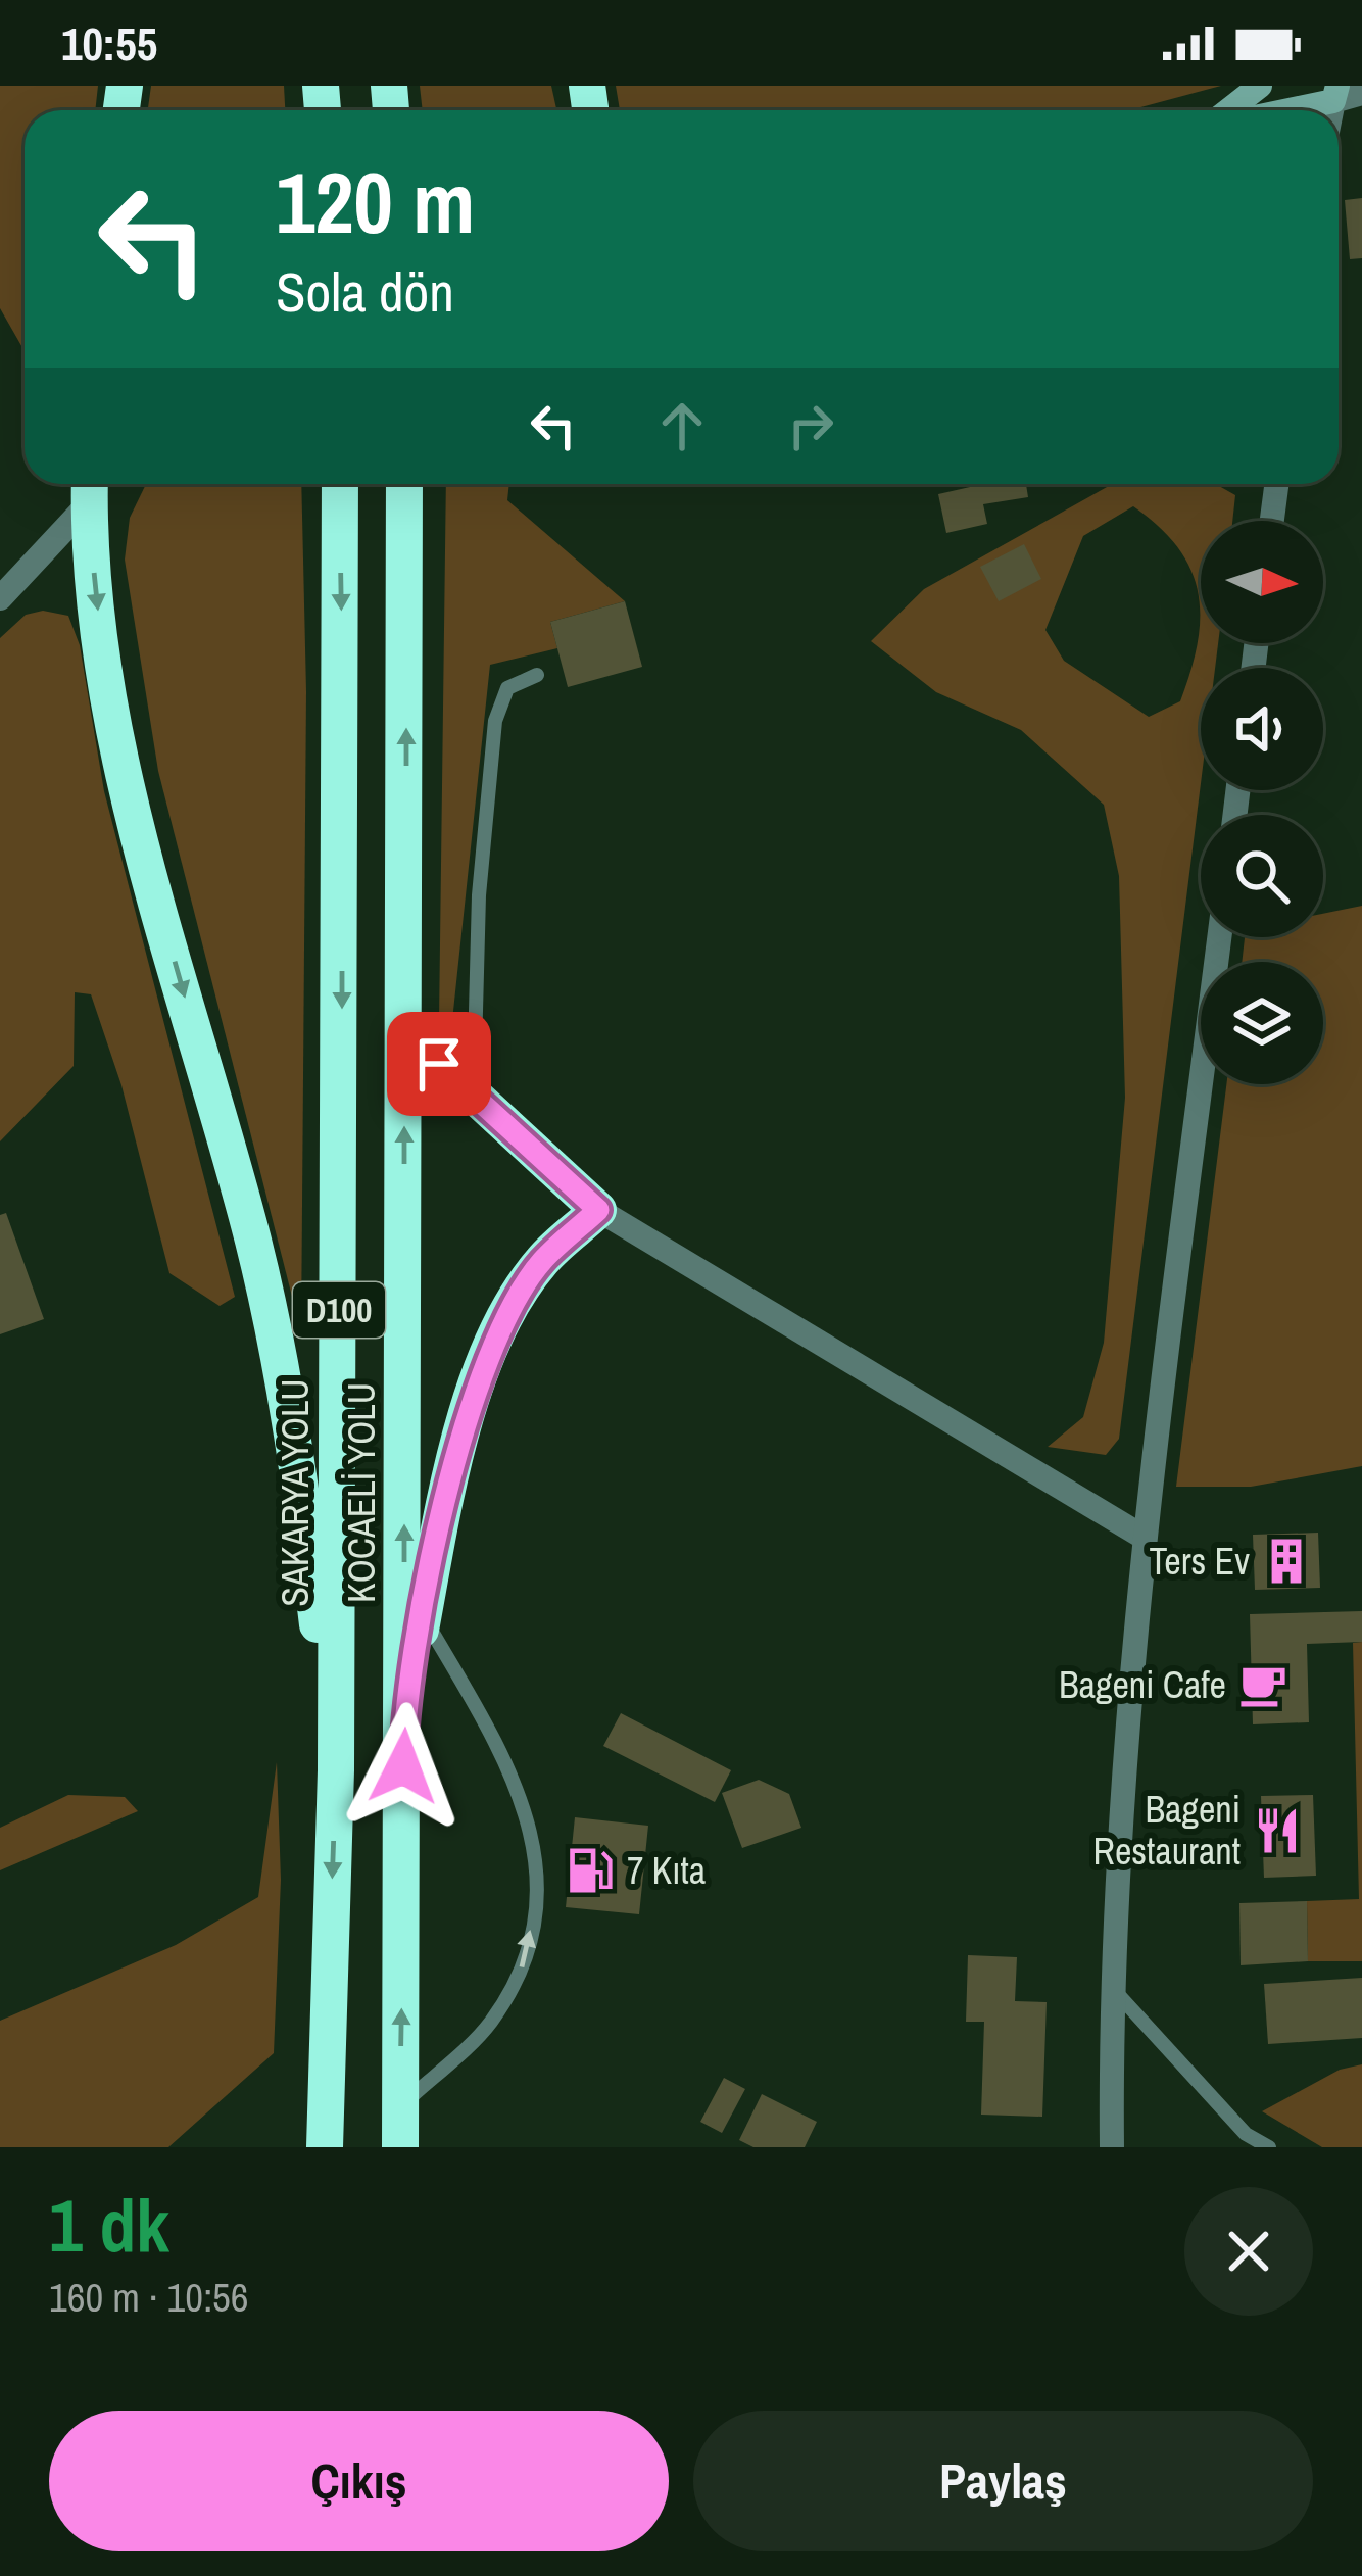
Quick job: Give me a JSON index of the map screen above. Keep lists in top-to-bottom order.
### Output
{
  "streets": {
    "highway": ["D100", "SAKARYA YOLU", "KOCAELİ YOLU"]
  },
  "places": {
    "building": ["Ters Ev"],
    "cafe": ["Bageni Cafe"],
    "restaurant": ["Bageni Restaurant"],
    "fuel station": ["7 Kıta"]
  },
  "north": "right",
  "page": {
    "status": "10:55",
    "turn": ["120 m", "Sola dön"],
    "heading": ["1 dk", "160 m · 10:56"],
    "buttons": ["Çıkış", "Paylaş"]
  }
}
